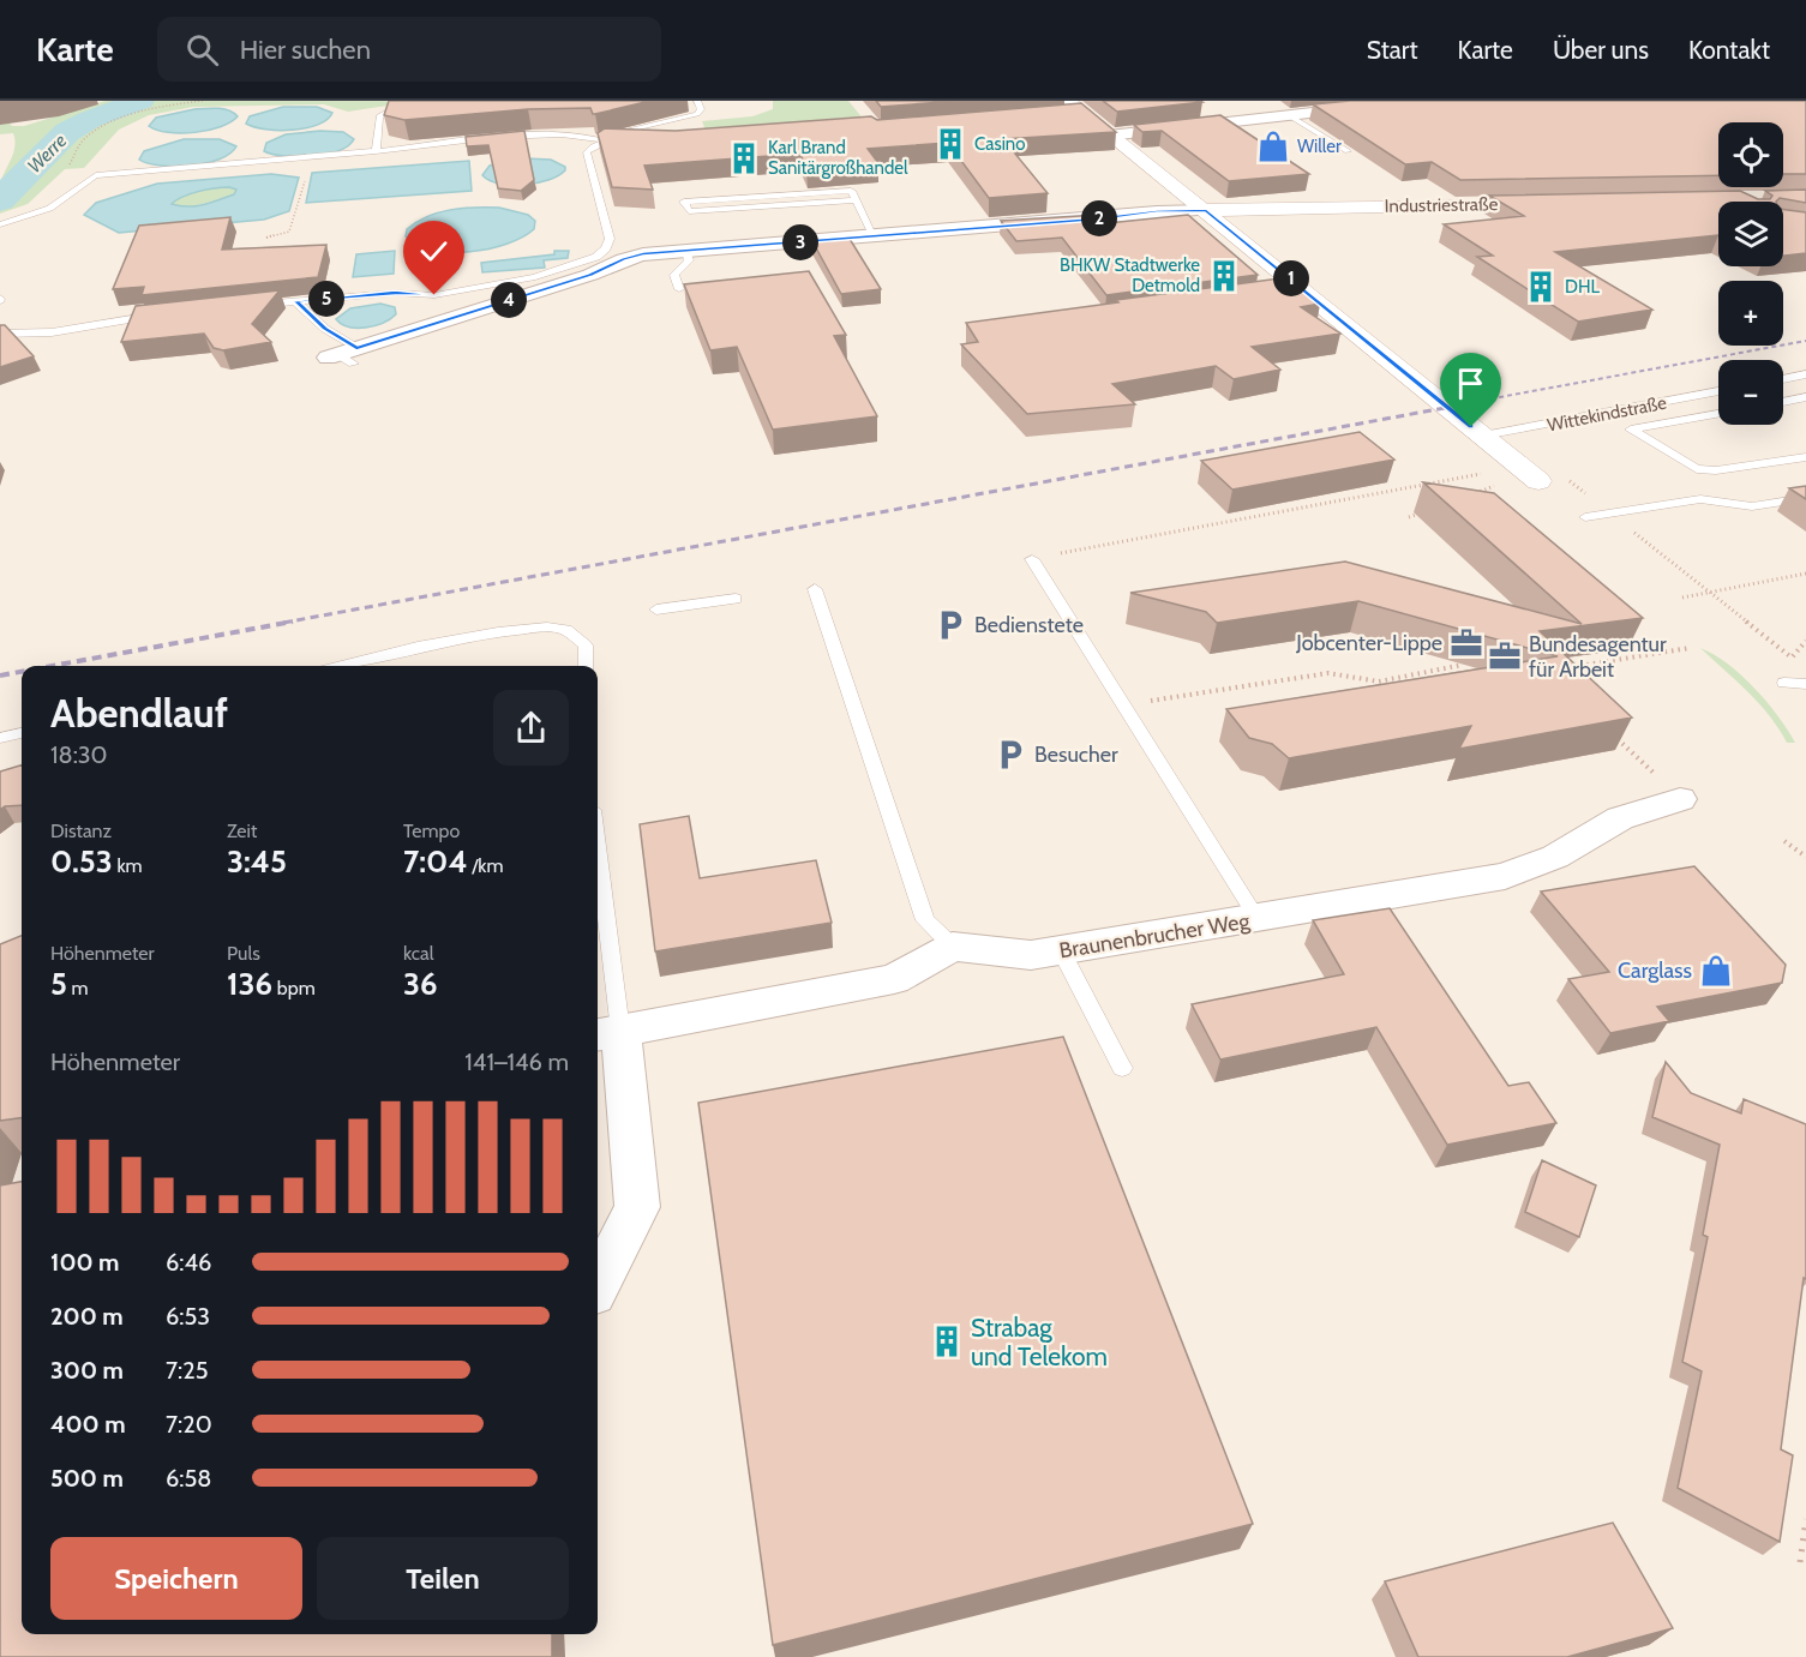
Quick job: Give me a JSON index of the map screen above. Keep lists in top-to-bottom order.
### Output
{
  "streets": {
    "street": ["Industriestraße", "Braunenbrucher Weg"],
    "lane": ["Wittekindstraße"]
  },
  "water": ["Werre"],
  "places": {
    "building": [
      "Casino",
      "Karl Brand Sanitärgroßhandel",
      "BHKW Stadtwerke Detmold",
      "DHL",
      "Strabag und Telekom"
    ],
    "shop": ["Willer", "Carglass"],
    "parking": ["Bedienstete", "Besucher"],
    "office": ["Jobcenter-Lippe", "Bundesagentur für Arbeit"]
  },
  "page": {
    "header": "Karte",
    "search": "Hier suchen",
    "nav": [
      "Start",
      "Karte",
      "Über uns",
      "Kontakt"
    ],
    "map_buttons": ["+", "−"],
    "pins": [
      "2",
      "3",
      "1",
      "5",
      "4"
    ],
    "heading": ["Abendlauf", "18:30"],
    "stats": [
      ["Distanz", "0.53 km"],
      ["Zeit", "3:45"],
      ["Tempo", "7:04 /km"],
      ["Höhenmeter", "5 m"],
      ["Puls", "136 bpm"],
      ["kcal", "36"]
    ],
    "chart": ["Höhenmeter", "141–146 m"],
    "list": [
      {
        "name": "100 m",
        "note": "6:46"
      },
      {
        "name": "200 m",
        "note": "6:53"
      },
      {
        "name": "300 m",
        "note": "7:25"
      },
      {
        "name": "400 m",
        "note": "7:20"
      },
      {
        "name": "500 m",
        "note": "6:58"
      }
    ],
    "buttons": ["Speichern", "Teilen"]
  }
}
